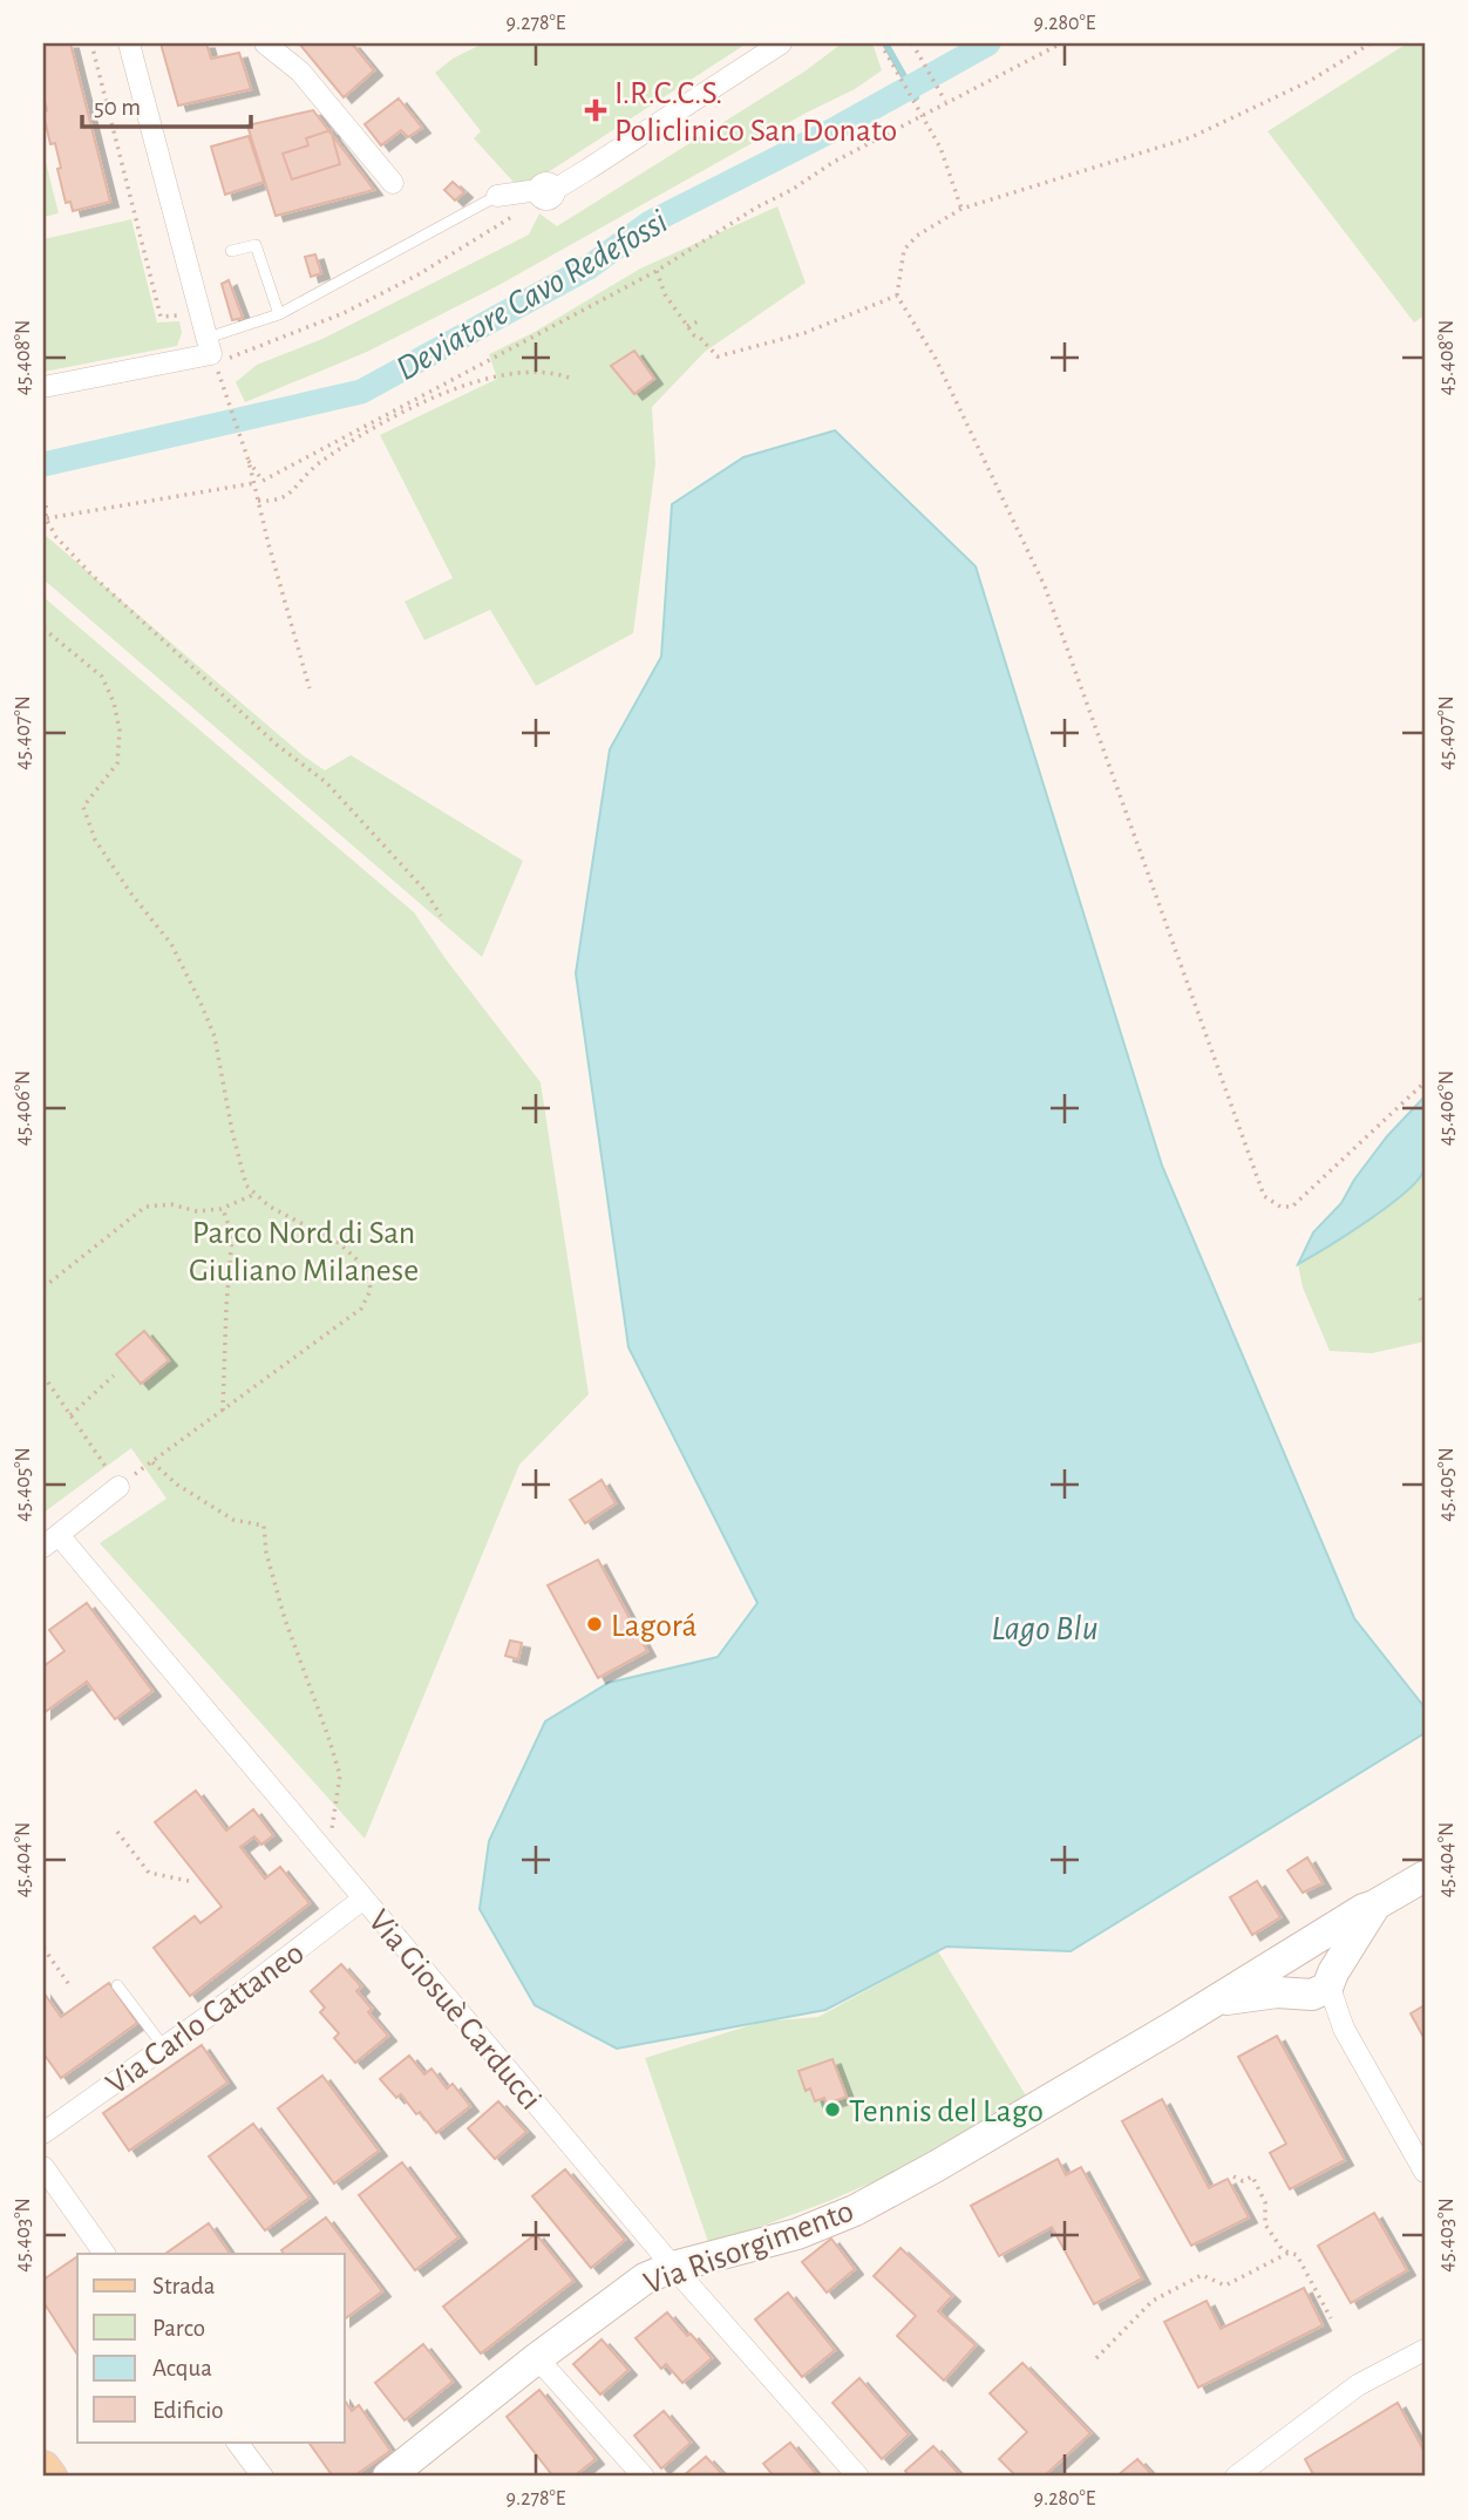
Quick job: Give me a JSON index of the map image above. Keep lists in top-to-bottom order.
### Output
{
  "streets": {
    "street": ["Via Giosuè Carducci", "Via Carlo Cattaneo", "Via Risorgimento"]
  },
  "crossings": [
    ["Via Giosuè Carducci", "Via Carlo Cattaneo"],
    ["Via Giosuè Carducci", "Via Risorgimento"]
  ],
  "water": ["Deviatore Cavo Redefossi", "Lago Blu"],
  "parks": ["Parco Nord di San Giuliano Milanese"],
  "places": {
    "health": ["I.R.C.C.S. Policlinico San Donato"],
    "other": ["Lagorá", "Tennis del Lago"]
  },
  "legend": [
    "Strada",
    "Parco",
    "Acqua",
    "Edificio"
  ],
  "scale_bar": "50 m",
  "coordinates": [
    "9.278°E",
    "9.280°E",
    "45.408°N",
    "45.407°N",
    "45.406°N",
    "45.405°N",
    "45.404°N",
    "45.403°N"
  ]
}
